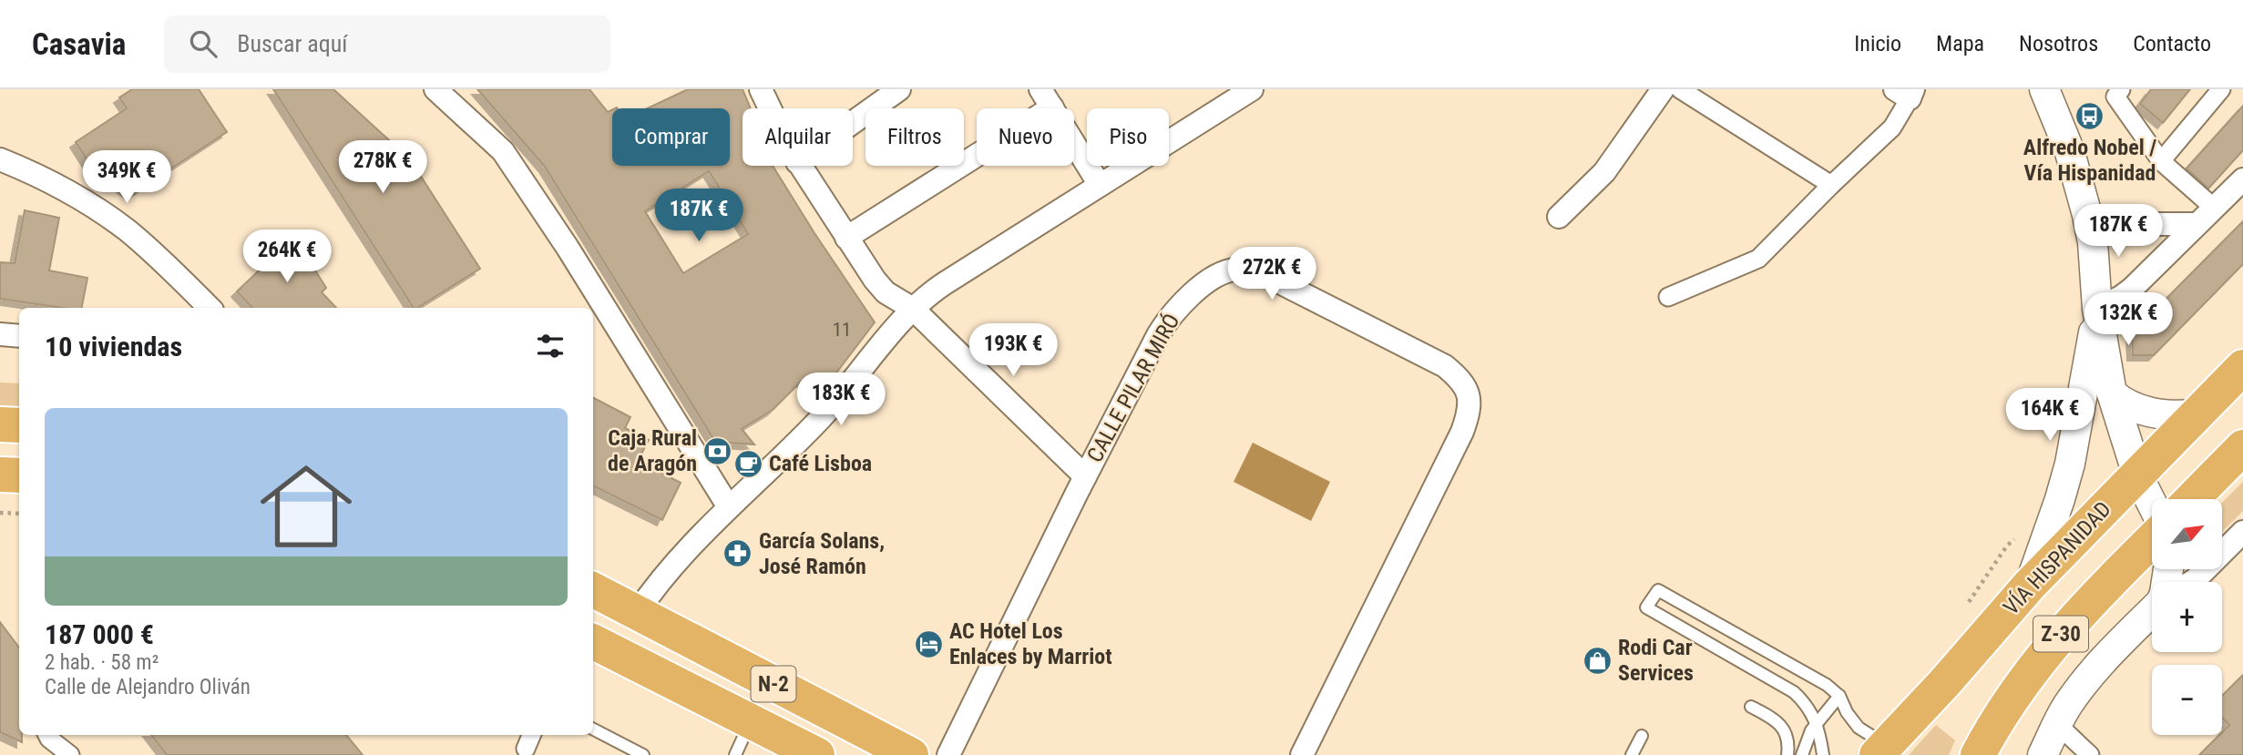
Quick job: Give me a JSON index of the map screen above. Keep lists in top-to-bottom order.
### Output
{
  "streets": {
    "highway": ["VÍA HISPANIDAD", "Z-30", "N-2"],
    "street": ["CALLE PILAR MIRÓ"]
  },
  "places": {
    "bus stop": ["Alfredo Nobel / Vía Hispanidad"],
    "bank": ["Caja Rural de Aragón"],
    "cafe": ["Café Lisboa"],
    "pharmacy": ["García Solans, José Ramón"],
    "hotel": ["AC Hotel Los Enlaces by Marriot"],
    "shop": ["Rodi Car Services"]
  },
  "house_numbers": ["11"],
  "north": "top right",
  "page": {
    "header": "Casavia",
    "search": "Buscar aquí",
    "nav": [
      "Inicio",
      "Mapa",
      "Nosotros",
      "Contacto"
    ],
    "chip": [
      "Comprar",
      "Alquilar",
      "Filtros",
      "Nuevo",
      "Piso"
    ],
    "price": [
      "278K €",
      "349K €",
      "187K €",
      "187K €",
      "264K €",
      "272K €",
      "132K €",
      "193K €",
      "183K €",
      "164K €"
    ],
    "heading": "10 viviendas",
    "list": [
      {
        "name": "187 000 €",
        "note": "2 hab. · 58 m² · Calle de Alejandro Oliván"
      }
    ],
    "map_buttons": ["+", "−"]
  }
}
